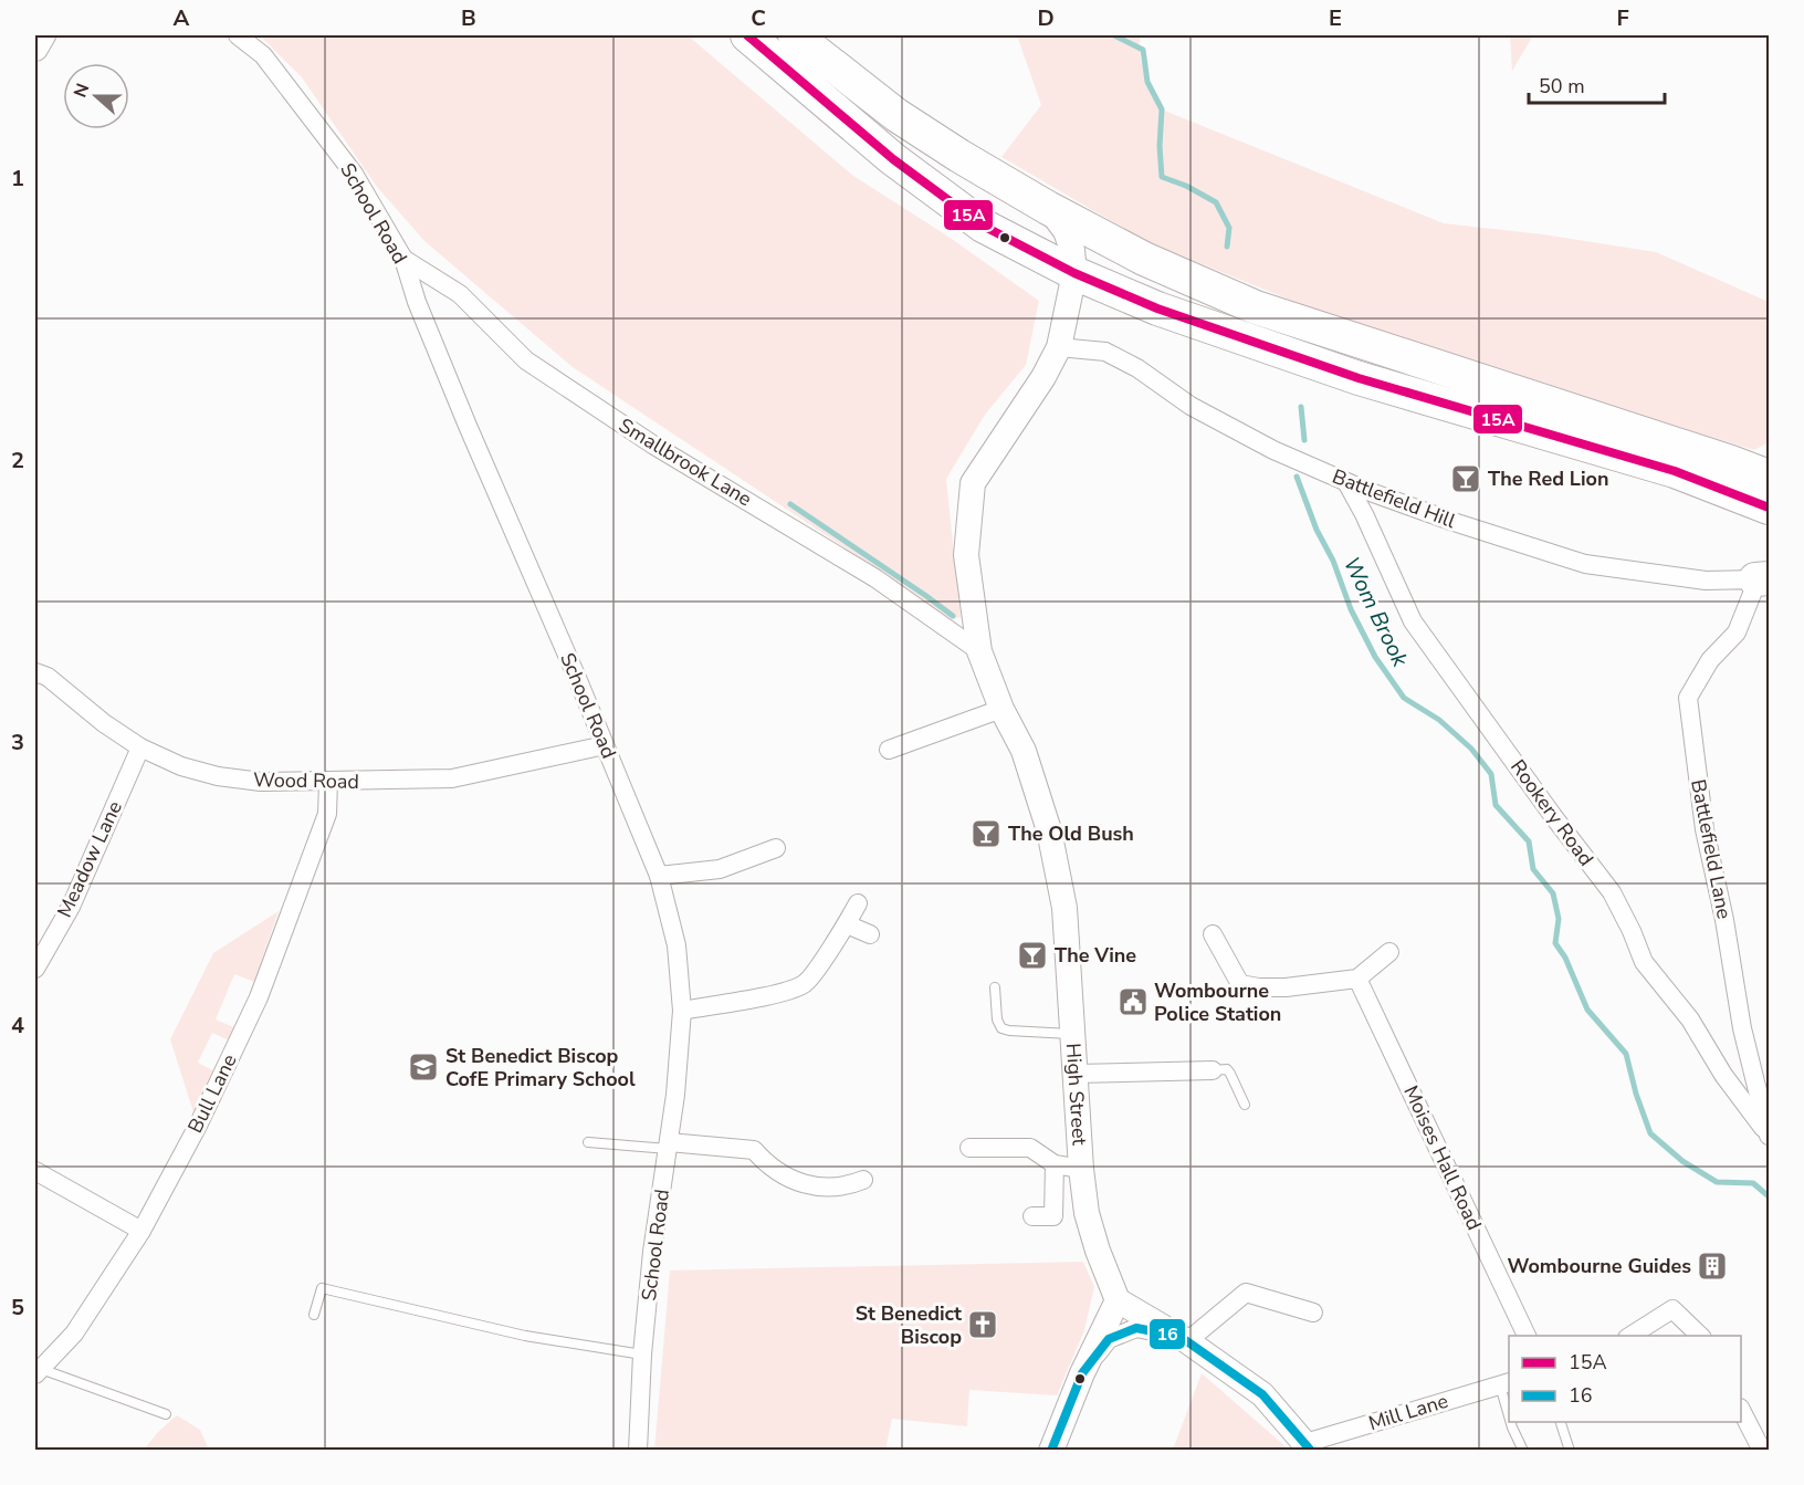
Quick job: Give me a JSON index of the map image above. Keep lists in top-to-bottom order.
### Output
{
  "streets": {
    "street": [
      "School Road",
      "Smallbrook Lane",
      "Battlefield Hill",
      "Wood Road",
      "Rookery Road",
      "Battlefield Lane",
      "Meadow Lane",
      "Bull Lane",
      "High Street",
      "Moises Hall Road",
      "Mill Lane"
    ]
  },
  "crossings": [
    ["School Road", "Smallbrook Lane"],
    ["School Road", "Wood Road"],
    ["Smallbrook Lane", "High Street"],
    ["Battlefield Hill", "Rookery Road"],
    ["Battlefield Hill", "Battlefield Lane"],
    ["Battlefield Hill", "High Street"],
    ["Wood Road", "Meadow Lane"],
    ["Wood Road", "Bull Lane"],
    ["Rookery Road", "Battlefield Lane"]
  ],
  "water": ["Wom Brook"],
  "places": {
    "bar": ["The Red Lion", "The Old Bush", "The Vine"],
    "public building": ["Wombourne Police Station"],
    "school or university": ["St Benedict Biscop CofE Primary School"],
    "building": ["Wombourne Guides"],
    "church": ["St Benedict Biscop"]
  },
  "lines": ["transit line 15A", "transit line 16"],
  "legend": ["15A", "16"],
  "scale_bar": "50 m",
  "north": "left",
  "grid": {
    "columns": [
      "A",
      "B",
      "C",
      "D",
      "E",
      "F"
    ],
    "rows": [
      "1",
      "2",
      "3",
      "4",
      "5"
    ]
  }
}
